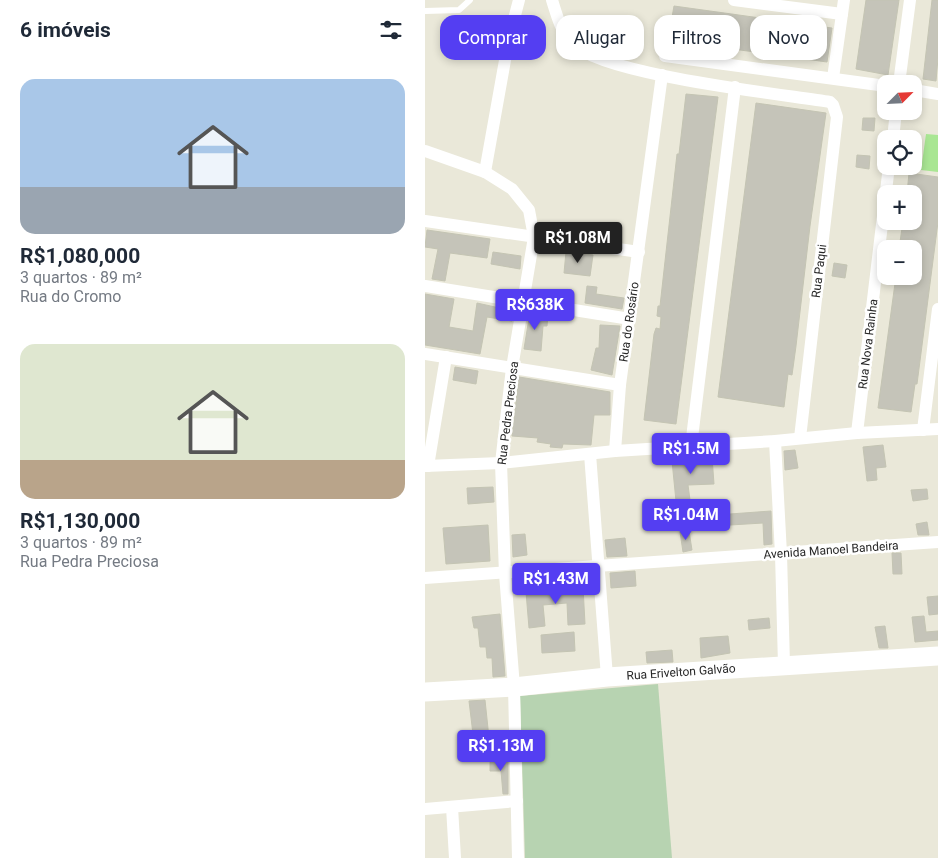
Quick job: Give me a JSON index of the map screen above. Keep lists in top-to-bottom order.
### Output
{
  "streets": {
    "main road": ["Rua Erivelton Galvão"],
    "street": [
      "Rua Paqui",
      "Rua do Rosário",
      "Rua Nova Rainha",
      "Rua Pedra Preciosa",
      "Avenida Manoel Bandeira"
    ]
  },
  "crossings": [
    ["Rua Pedra Preciosa", "Avenida Manoel Bandeira"],
    ["Rua Pedra Preciosa", "Rua Erivelton Galvão"]
  ],
  "north": "top right",
  "page": {
    "heading": "6 imóveis",
    "chip": [
      "Comprar",
      "Alugar",
      "Filtros",
      "Novo"
    ],
    "list": [
      {
        "name": "R$1,080,000",
        "note": "3 quartos · 89 m² · Rua do Cromo"
      },
      {
        "name": "R$1,130,000",
        "note": "3 quartos · 89 m² · Rua Pedra Preciosa"
      }
    ],
    "map_buttons": ["+", "−"],
    "price": [
      "R$1.08M",
      "R$638K",
      "R$1.5M",
      "R$1.04M",
      "R$1.43M",
      "R$1.13M"
    ]
  }
}
